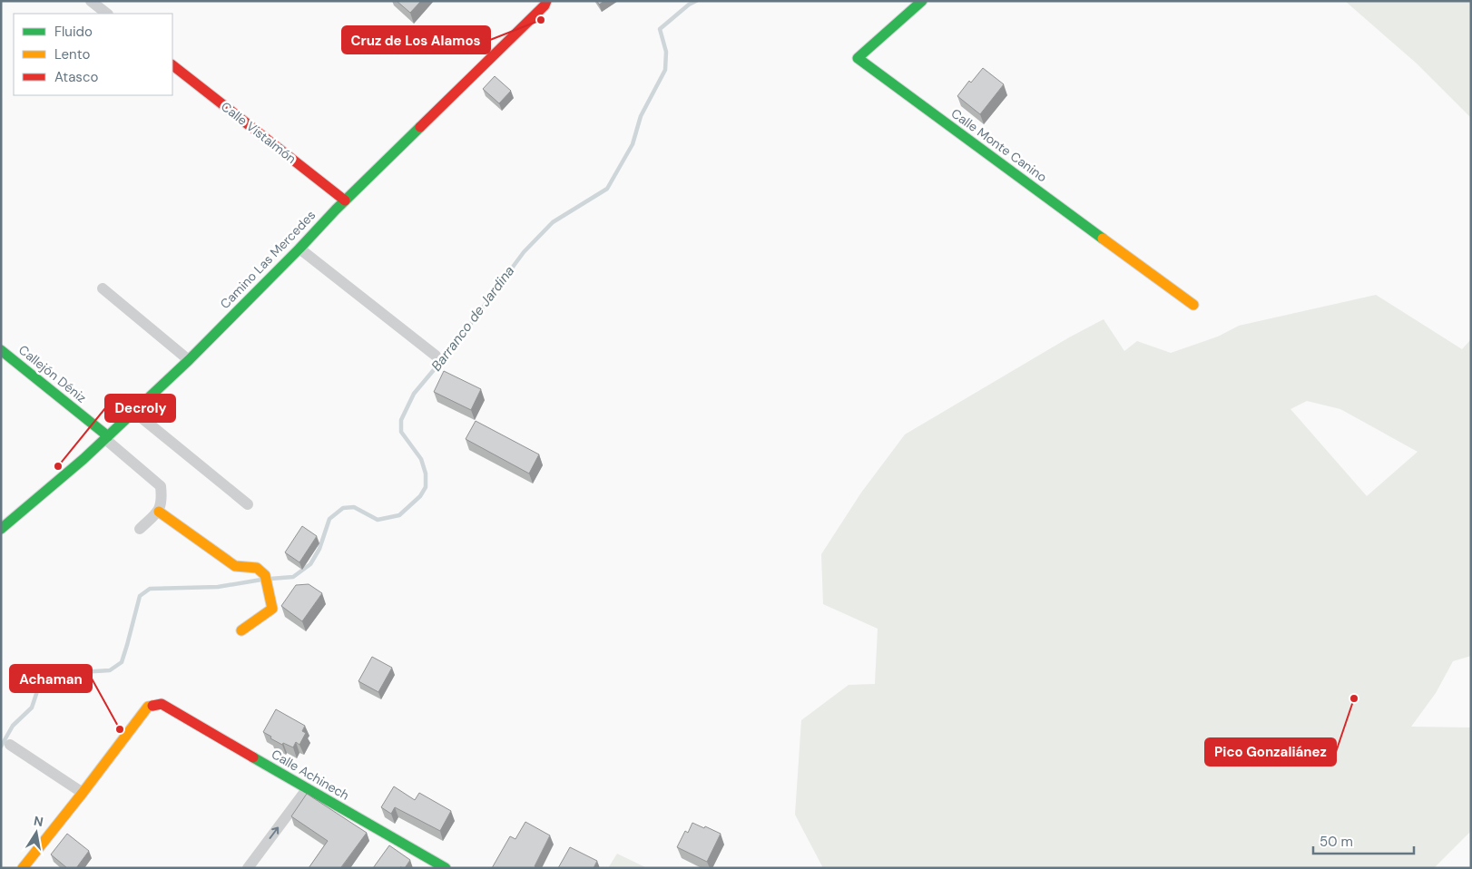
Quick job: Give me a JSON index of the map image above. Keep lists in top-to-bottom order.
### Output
{
  "streets": {
    "street": [
      "Calle Vistalmón",
      "Calle Monte Canino",
      "Camino Las Mercedes",
      "Callejón Déniz",
      "Calle Achinech"
    ]
  },
  "crossings": [
    ["Calle Vistalmón", "Camino Las Mercedes"],
    ["Camino Las Mercedes", "Callejón Déniz"]
  ],
  "water": ["Barranco de Jardina"],
  "places": [
    "Cruz de Los Alamos",
    "Decroly",
    "Pico Gonzaliánez",
    "Achaman"
  ],
  "legend": ["Fluido", "Lento", "Atasco"],
  "scale_bar": "50 m",
  "north": "top"
}
